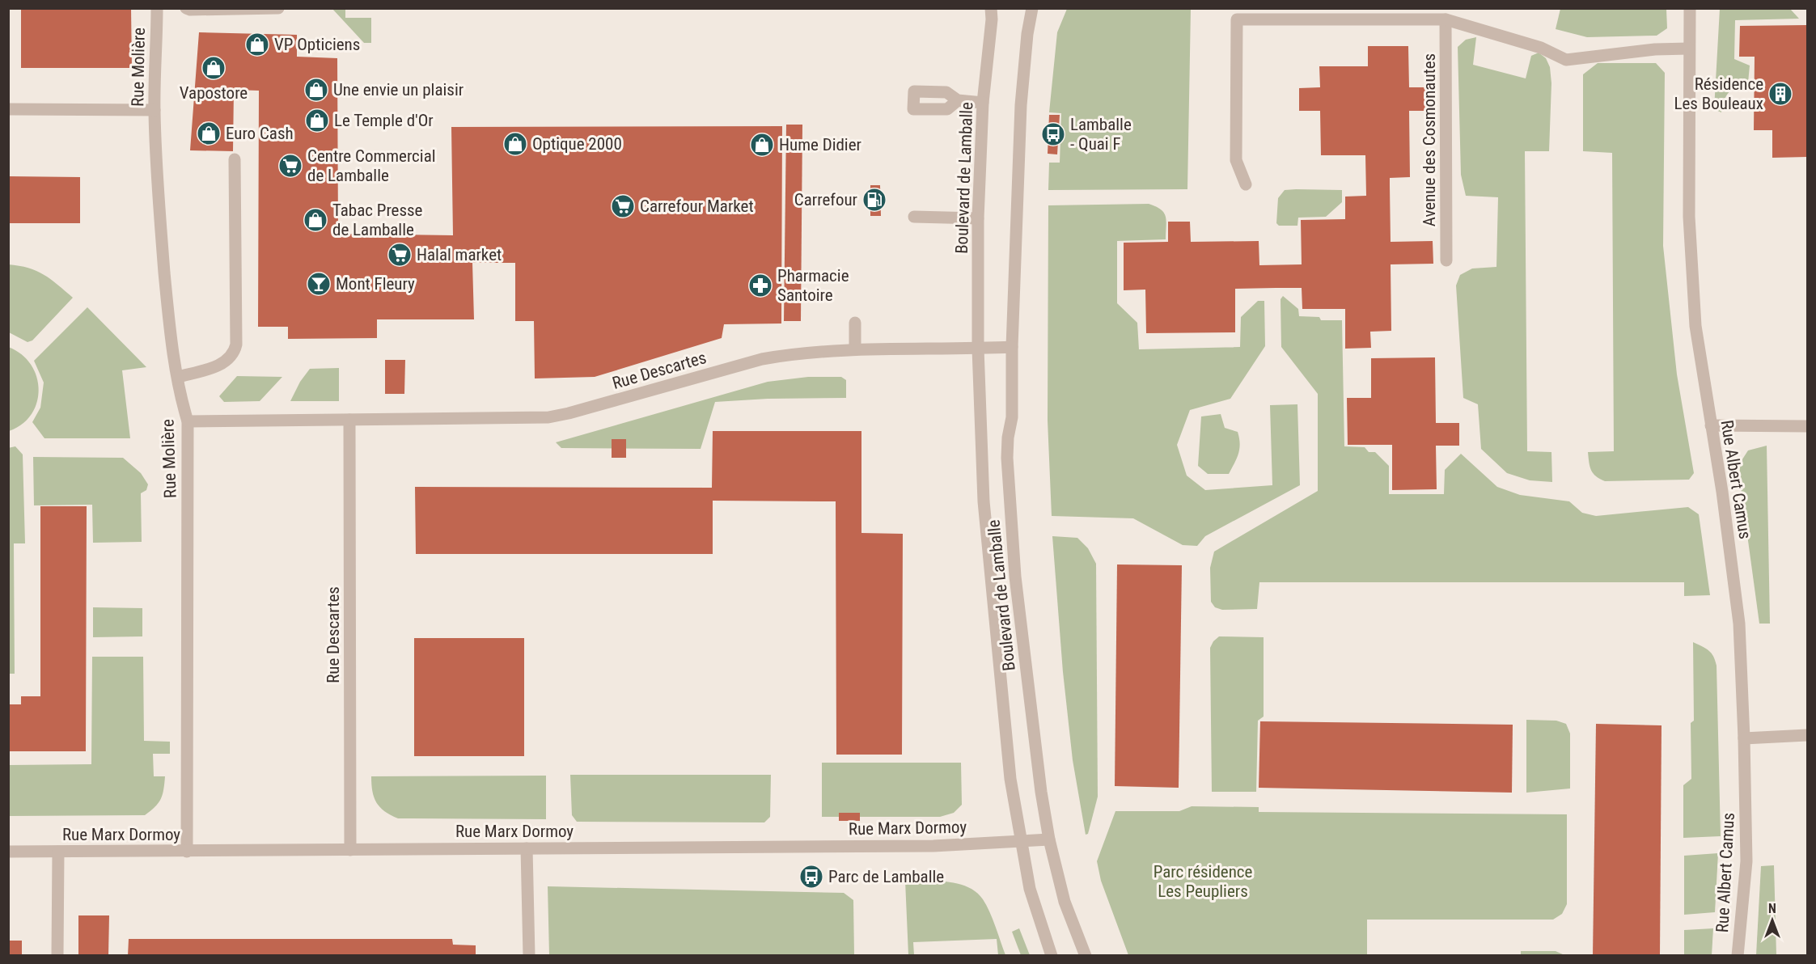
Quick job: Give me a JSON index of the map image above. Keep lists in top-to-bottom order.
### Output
{
  "streets": {
    "street": [
      "Rue Molière",
      "Avenue des Cosmonautes",
      "Boulevard de Lamballe",
      "Rue Descartes",
      "Rue Albert Camus",
      "Rue Marx Dormoy"
    ]
  },
  "crossings": [
    ["Rue Molière", "Rue Descartes"],
    ["Rue Molière", "Rue Marx Dormoy"],
    ["Boulevard de Lamballe", "Rue Descartes"],
    ["Boulevard de Lamballe", "Rue Marx Dormoy"],
    ["Rue Descartes", "Rue Marx Dormoy"]
  ],
  "parks": ["Parc résidence Les Peupliers"],
  "places": {
    "shop": [
      "VP Opticiens",
      "Vapostore",
      "Une envie un plaisir",
      "Le Temple d'Or",
      "Euro Cash",
      "Optique 2000",
      "Hume Didier",
      "Tabac Presse de Lamballe"
    ],
    "building": ["Résidence Les Bouleaux"],
    "bus stop": ["Lamballe - Quai F", "Parc de Lamballe"],
    "supermarket": ["Centre Commercial de Lamballe", "Carrefour Market", "Halal market"],
    "fuel station": ["Carrefour"],
    "bar": ["Mont Fleury"],
    "pharmacy": ["Pharmacie Santoire"]
  },
  "north": "top"
}
